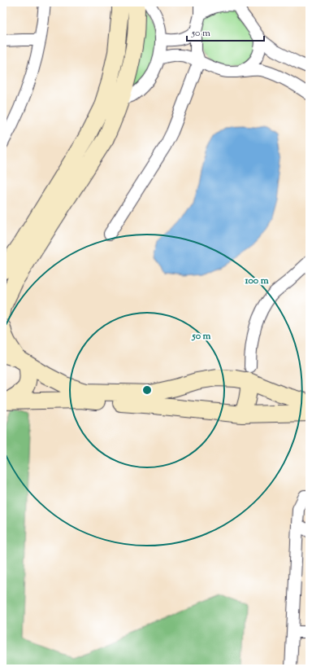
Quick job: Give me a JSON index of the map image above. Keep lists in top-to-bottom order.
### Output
{
  "scale_bar": "50 m",
  "rings": ["100 m", "50 m"]
}
